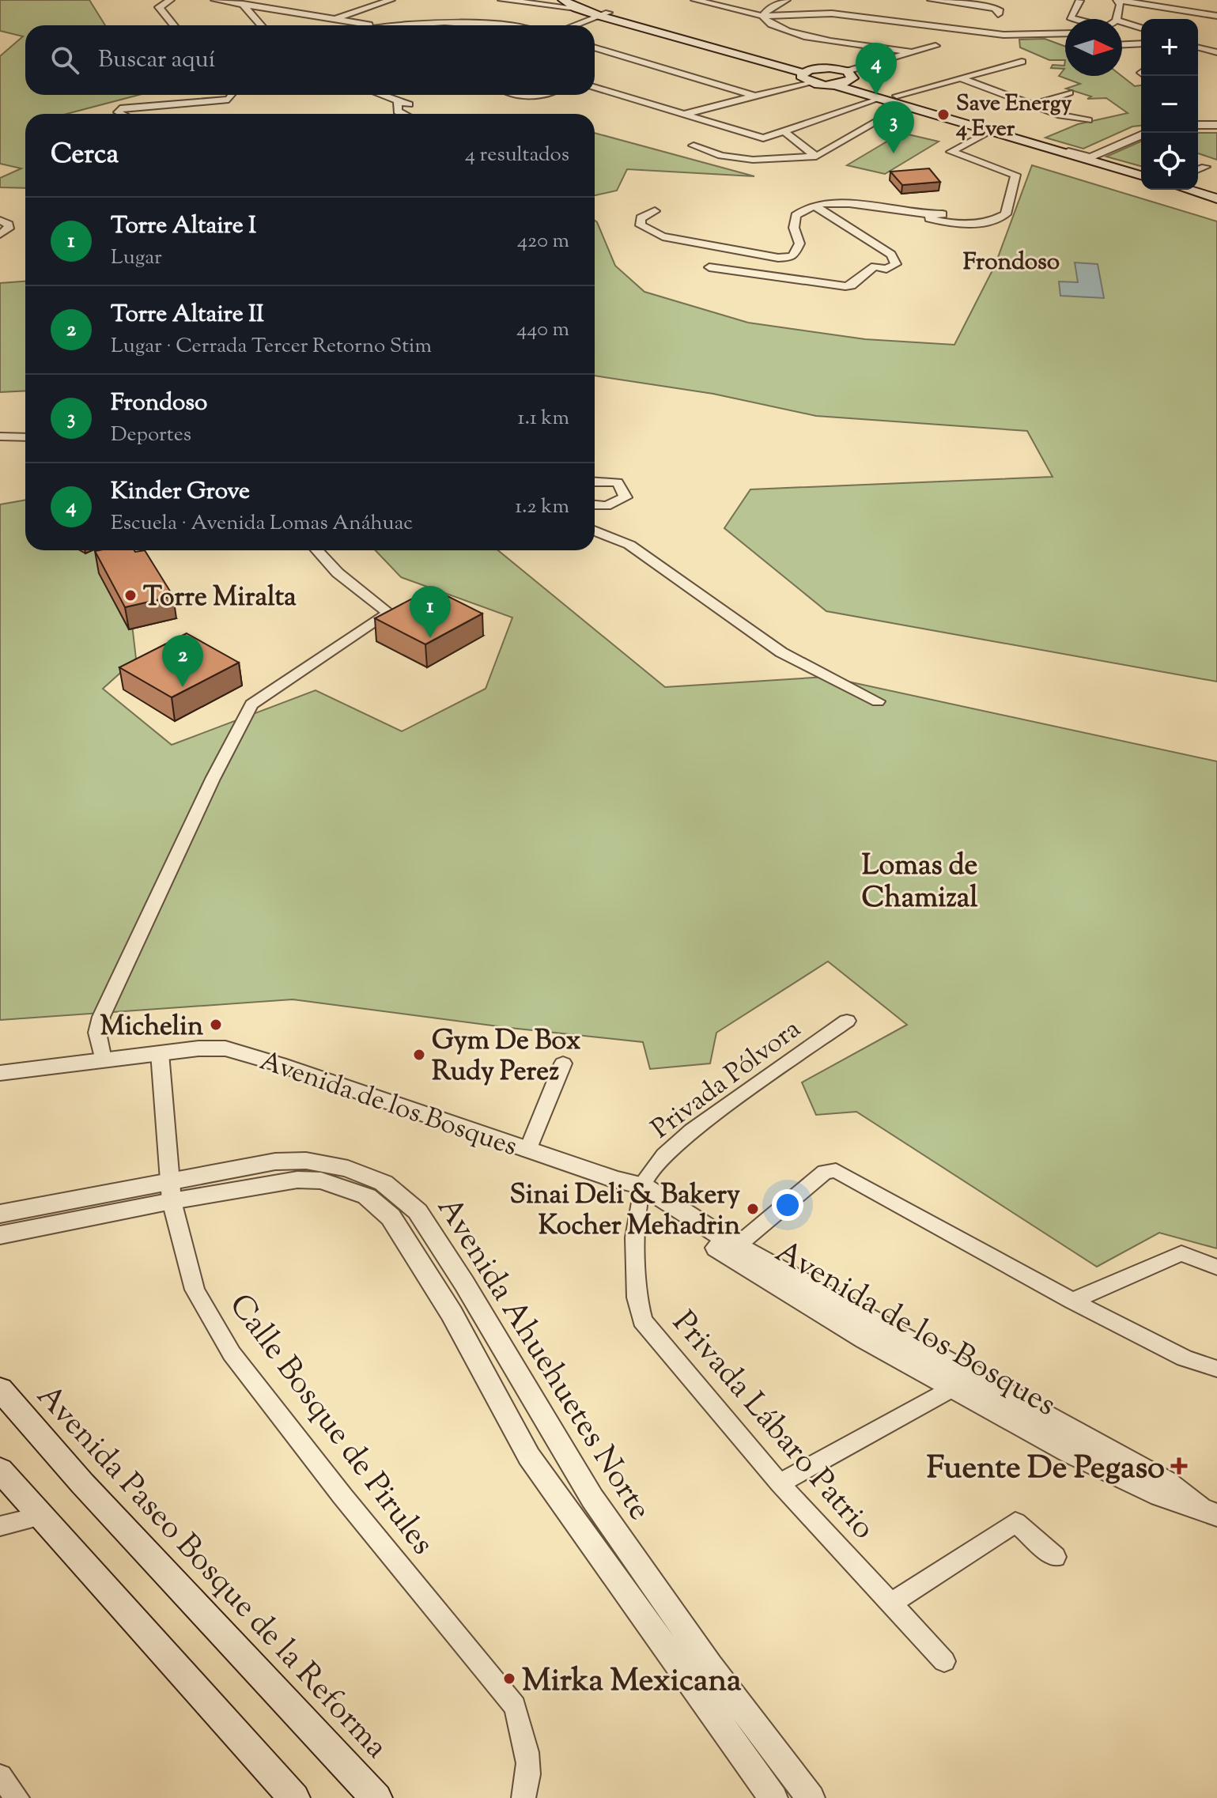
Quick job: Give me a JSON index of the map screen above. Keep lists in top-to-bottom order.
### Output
{
  "streets": {
    "main road": ["Avenida Paseo Bosque de la Reforma"],
    "street": [
      "Privada Pólvora",
      "Avenida de los Bosques",
      "Avenida Ahuehuetes Norte",
      "Calle Bosque de Pirules",
      "Privada Lábaro Patrio"
    ]
  },
  "crossings": [
    ["Privada Pólvora", "Avenida de los Bosques"],
    ["Privada Pólvora", "Privada Lábaro Patrio"],
    ["Avenida de los Bosques", "Calle Bosque de Pirules"],
    ["Avenida de los Bosques", "Privada Lábaro Patrio"],
    ["Avenida Ahuehuetes Norte", "Calle Bosque de Pirules"]
  ],
  "districts": ["Frondoso", "Lomas de Chamizal"],
  "places": {
    "other": [
      "Save Energy 4 Ever",
      "Torre Miralta",
      "Michelin",
      "Gym De Box Rudy Perez",
      "Sinai Deli & Bakery Kocher Mehadrin",
      "Mirka Mexicana"
    ],
    "health": ["Fuente De Pegaso"]
  },
  "north": "right",
  "page": {
    "map_buttons": ["+", "−"],
    "search": "Buscar aquí",
    "pins": [
      "4",
      "3",
      "1",
      "2"
    ],
    "heading": ["Cerca", "4 resultados"],
    "list": [
      {
        "mark": "1",
        "name": "Torre Altaire I",
        "note": "Lugar",
        "value": "420 m"
      },
      {
        "mark": "2",
        "name": "Torre Altaire II",
        "note": "Lugar · Cerrada Tercer Retorno Stim",
        "value": "440 m"
      },
      {
        "mark": "3",
        "name": "Frondoso",
        "note": "Deportes",
        "value": "1.1 km"
      },
      {
        "mark": "4",
        "name": "Kinder Grove",
        "note": "Escuela · Avenida Lomas Anáhuac",
        "value": "1.2 km"
      }
    ]
  }
}
